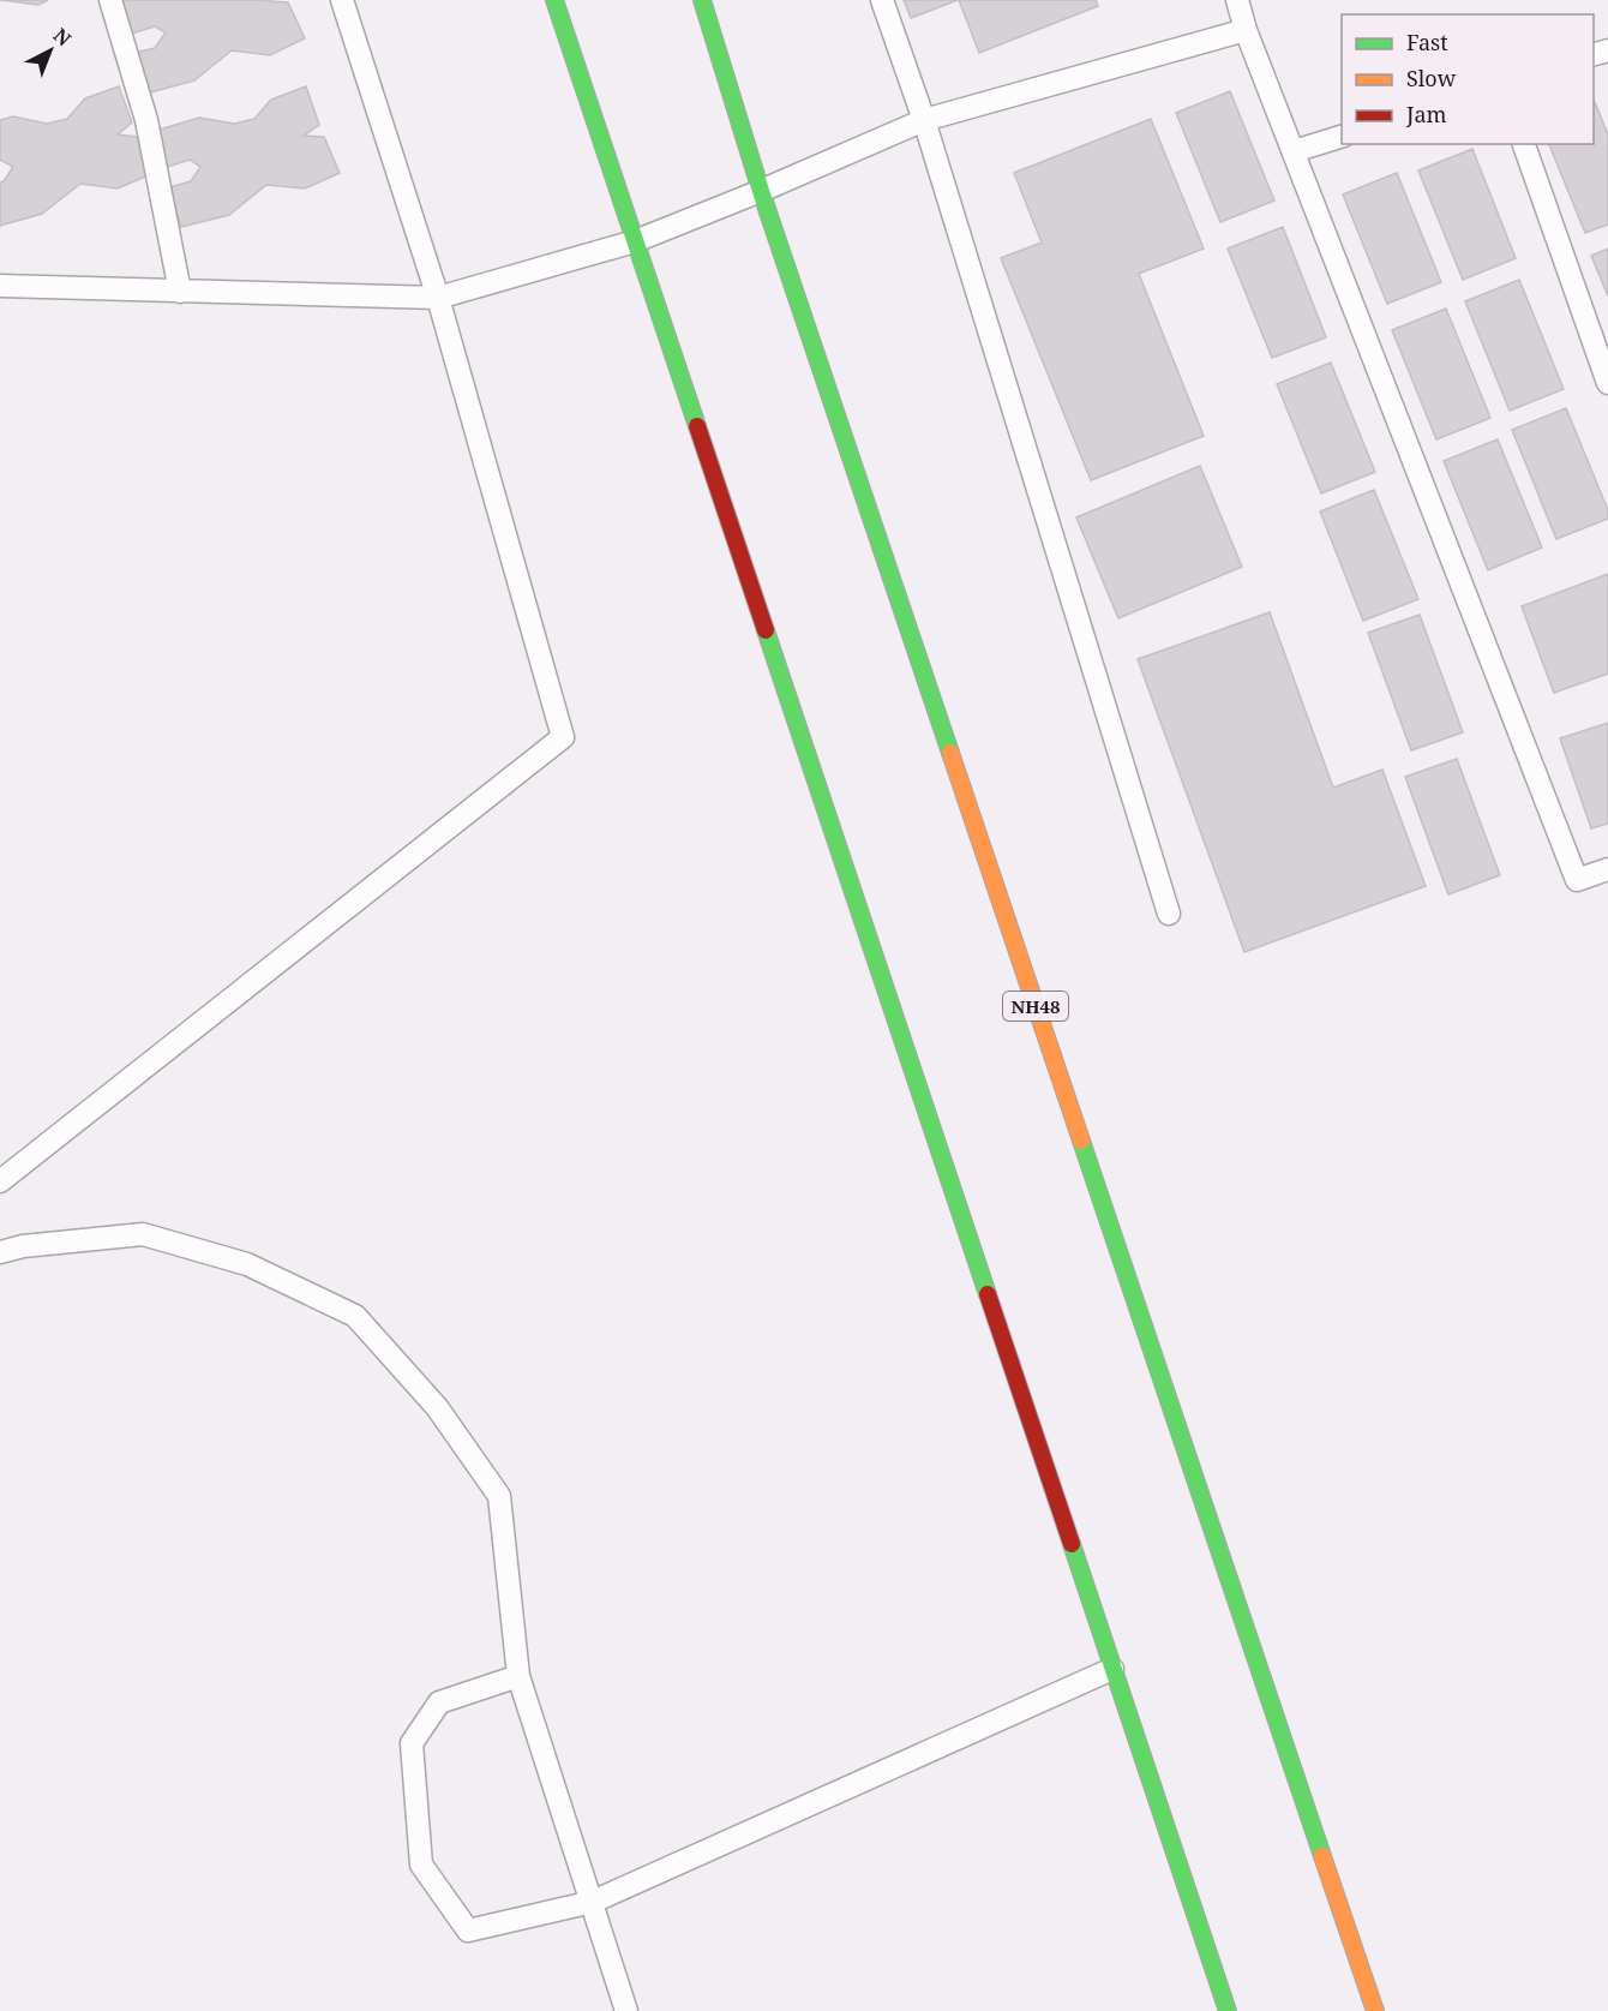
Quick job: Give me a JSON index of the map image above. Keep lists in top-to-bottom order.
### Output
{
  "streets": {
    "highway": ["NH48"]
  },
  "legend": ["Fast", "Slow", "Jam"],
  "north": "top right"
}
